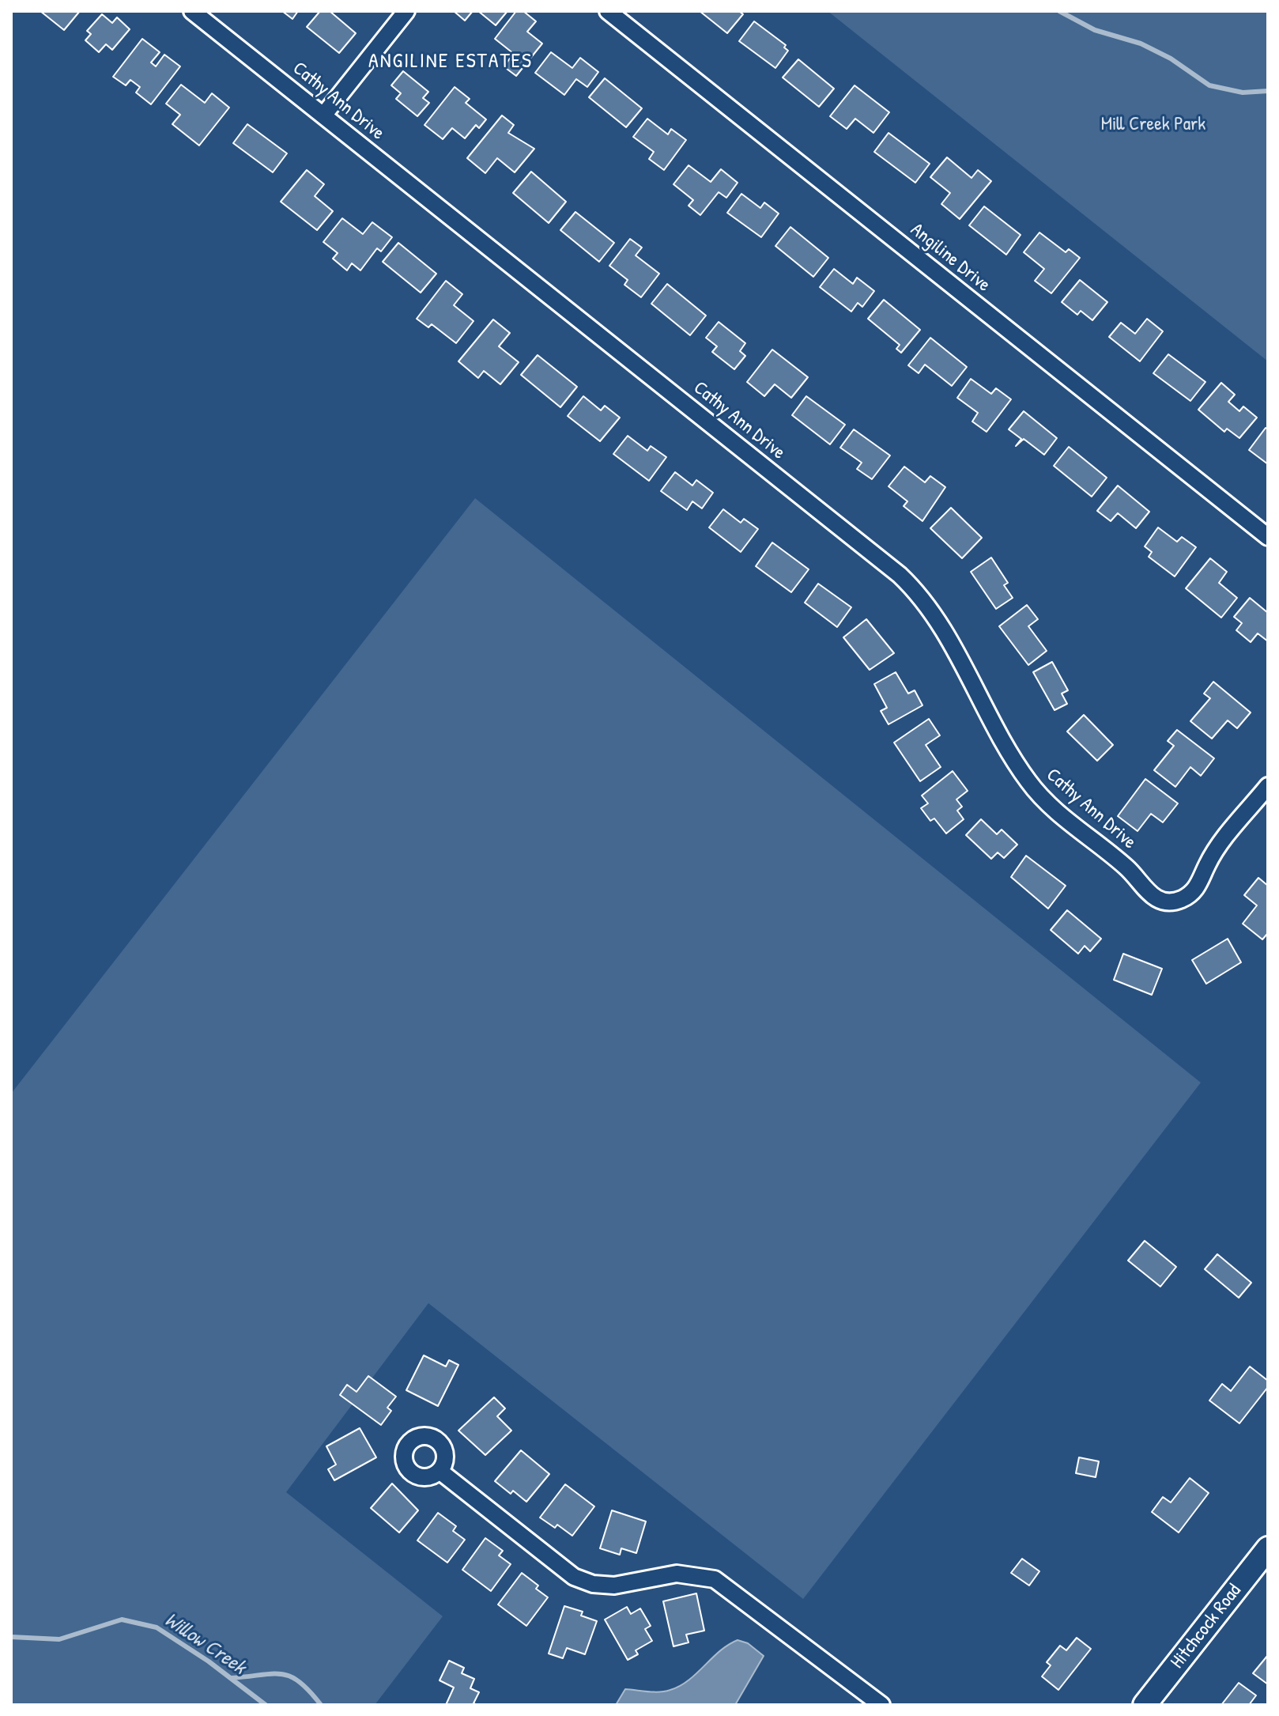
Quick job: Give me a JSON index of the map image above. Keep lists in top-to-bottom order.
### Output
{
  "streets": {
    "street": ["Cathy Ann Drive", "Angiline Drive", "Hitchcock Road"]
  },
  "districts": ["ANGILINE ESTATES"],
  "water": ["Willow Creek"],
  "parks": ["Mill Creek Park"]
}
